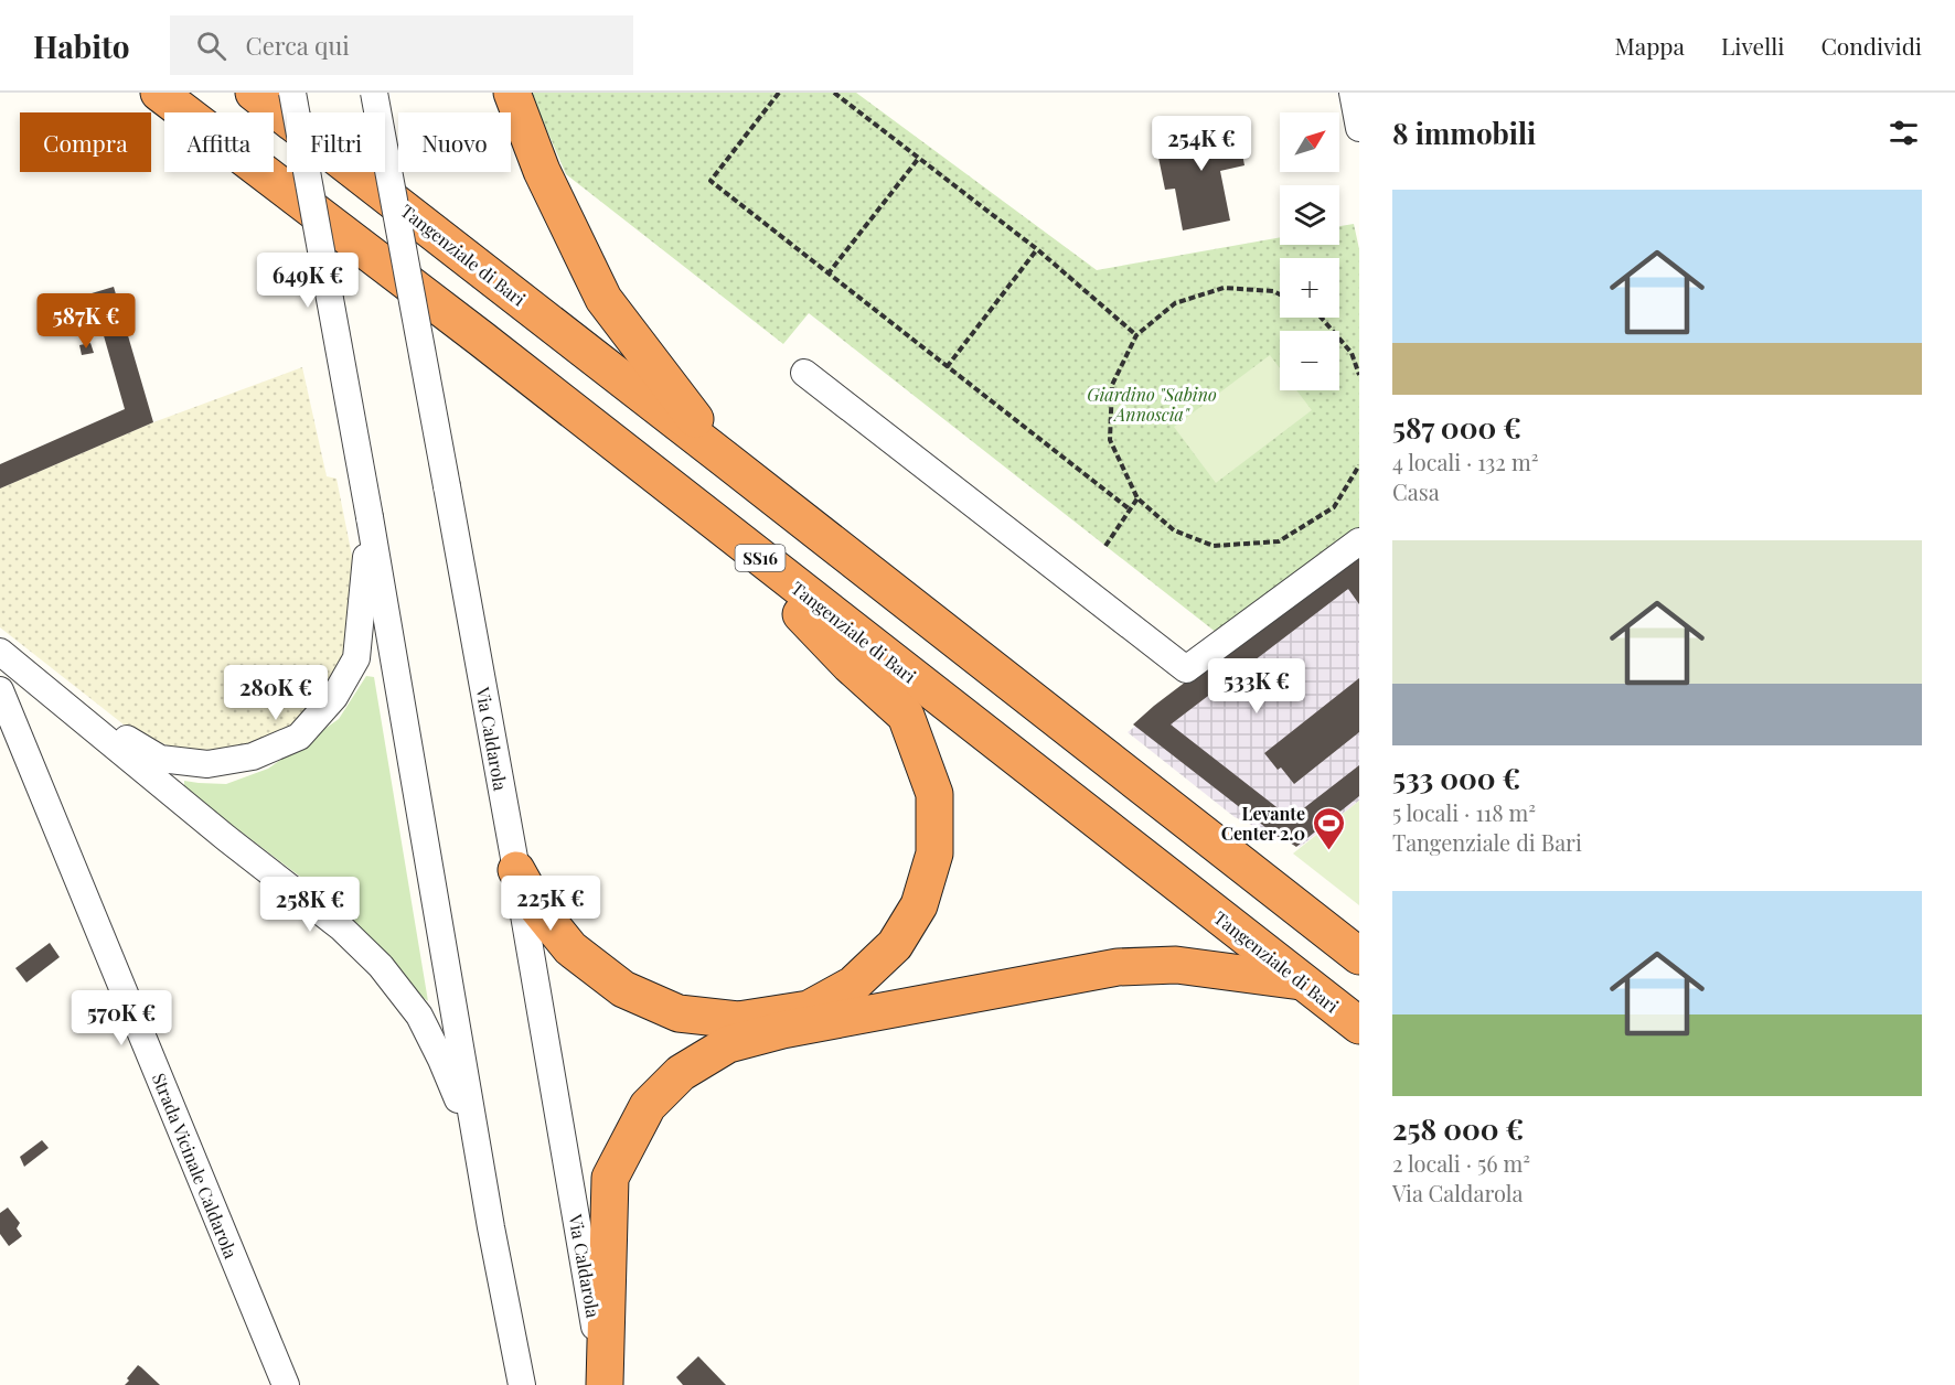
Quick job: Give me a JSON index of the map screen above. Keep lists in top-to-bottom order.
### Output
{
  "streets": {
    "highway": ["Tangenziale di Bari", "SS16"],
    "street": ["Via Caldarola", "Strada Vicinale Caldarola"]
  },
  "crossings": [
    ["Tangenziale di Bari", "SS16"],
    ["SS16", "Via Caldarola"]
  ],
  "parks": ["Giardino \"Sabino Annoscia\""],
  "places": {
    "sports": ["Levante Center 2.0"]
  },
  "north": "top right",
  "page": {
    "header": "Habito",
    "search": "Cerca qui",
    "nav": ["Mappa", "Livelli", "Condividi"],
    "heading": "8 immobili",
    "map_buttons": ["+", "−"],
    "chip": [
      "Compra",
      "Affitta",
      "Filtri",
      "Nuovo"
    ],
    "price": [
      "254K €",
      "649K €",
      "587K €",
      "533K €",
      "280K €",
      "225K €",
      "258K €",
      "570K €"
    ],
    "list": [
      {
        "name": "587 000 €",
        "note": "4 locali · 132 m² · Casa"
      },
      {
        "name": "533 000 €",
        "note": "5 locali · 118 m² · Tangenziale di Bari"
      },
      {
        "name": "258 000 €",
        "note": "2 locali · 56 m² · Via Caldarola"
      }
    ]
  }
}
